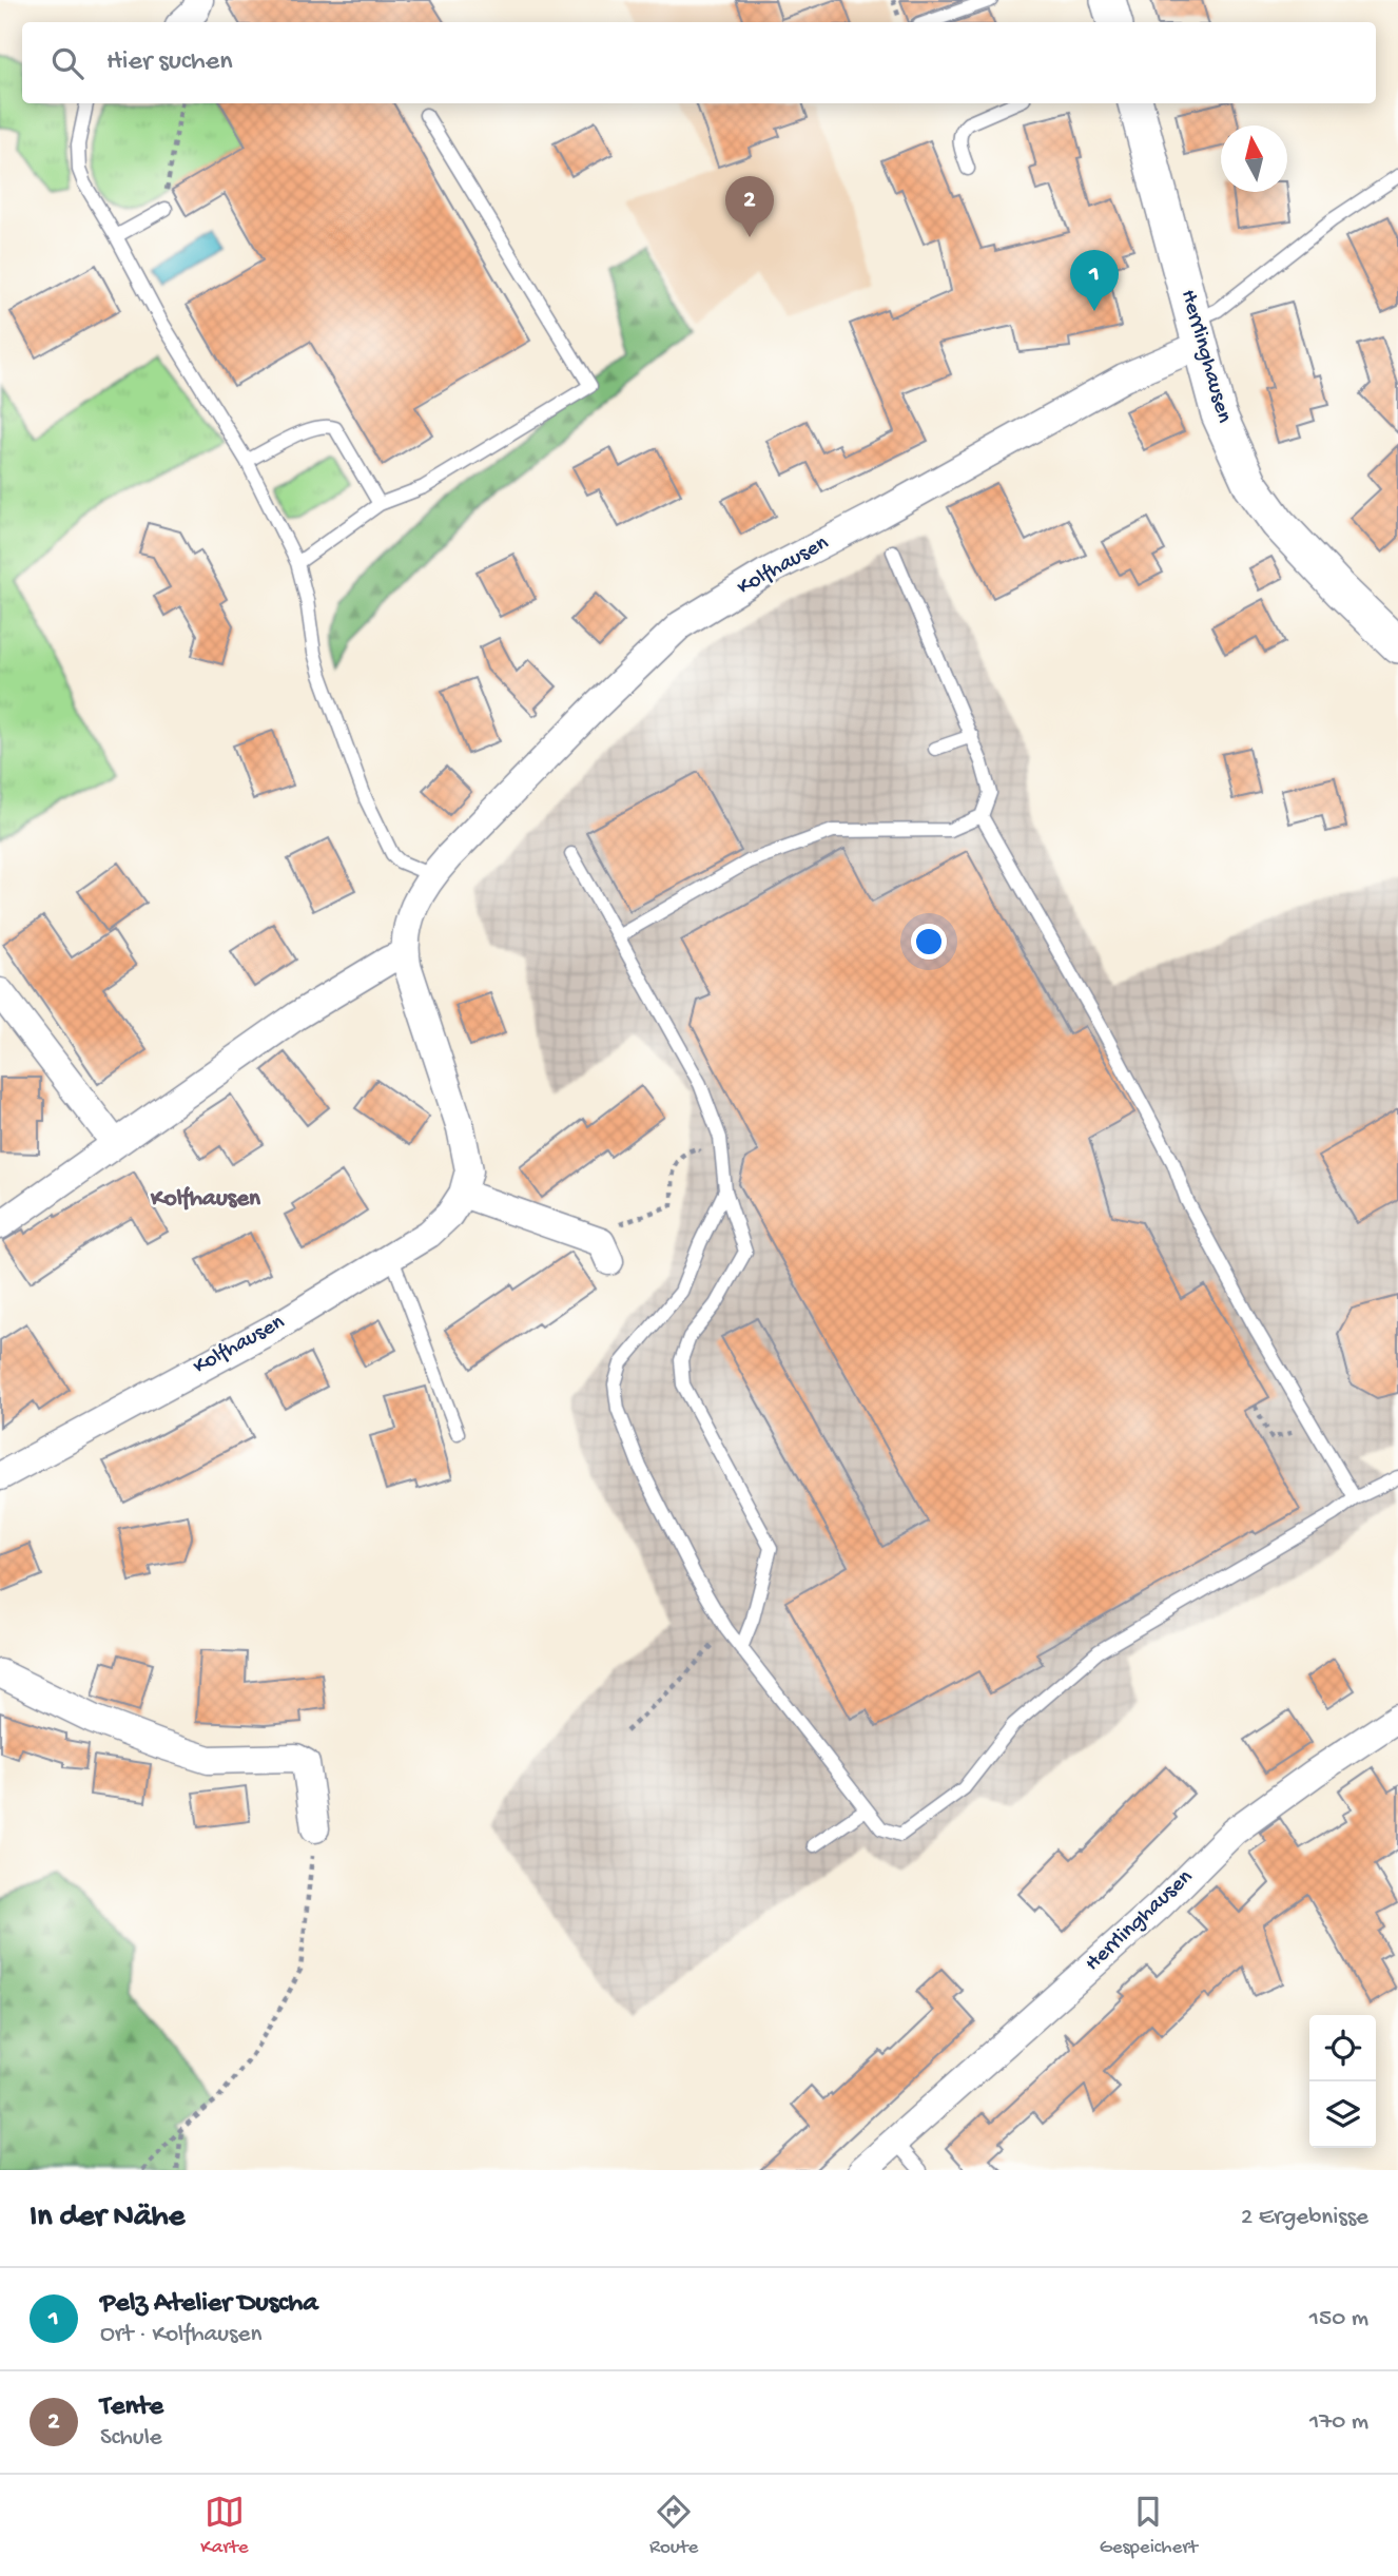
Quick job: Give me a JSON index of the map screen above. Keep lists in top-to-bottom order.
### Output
{
  "streets": {
    "street": ["Herrlinghausen", "Kolfhausen"]
  },
  "crossings": [
    ["Herrlinghausen", "Kolfhausen"]
  ],
  "districts": ["Kolfhausen"],
  "north": "top",
  "page": {
    "search": "Hier suchen",
    "pins": ["2", "1"],
    "heading": ["In der Nähe", "2 Ergebnisse"],
    "list": [
      {
        "mark": "1",
        "name": "Pelz Atelier Duscha",
        "note": "Ort · Kolfhausen",
        "value": "150 m"
      },
      {
        "mark": "2",
        "name": "Tente",
        "note": "Schule",
        "value": "170 m"
      }
    ],
    "nav": ["Karte", "Route", "Gespeichert"]
  }
}
